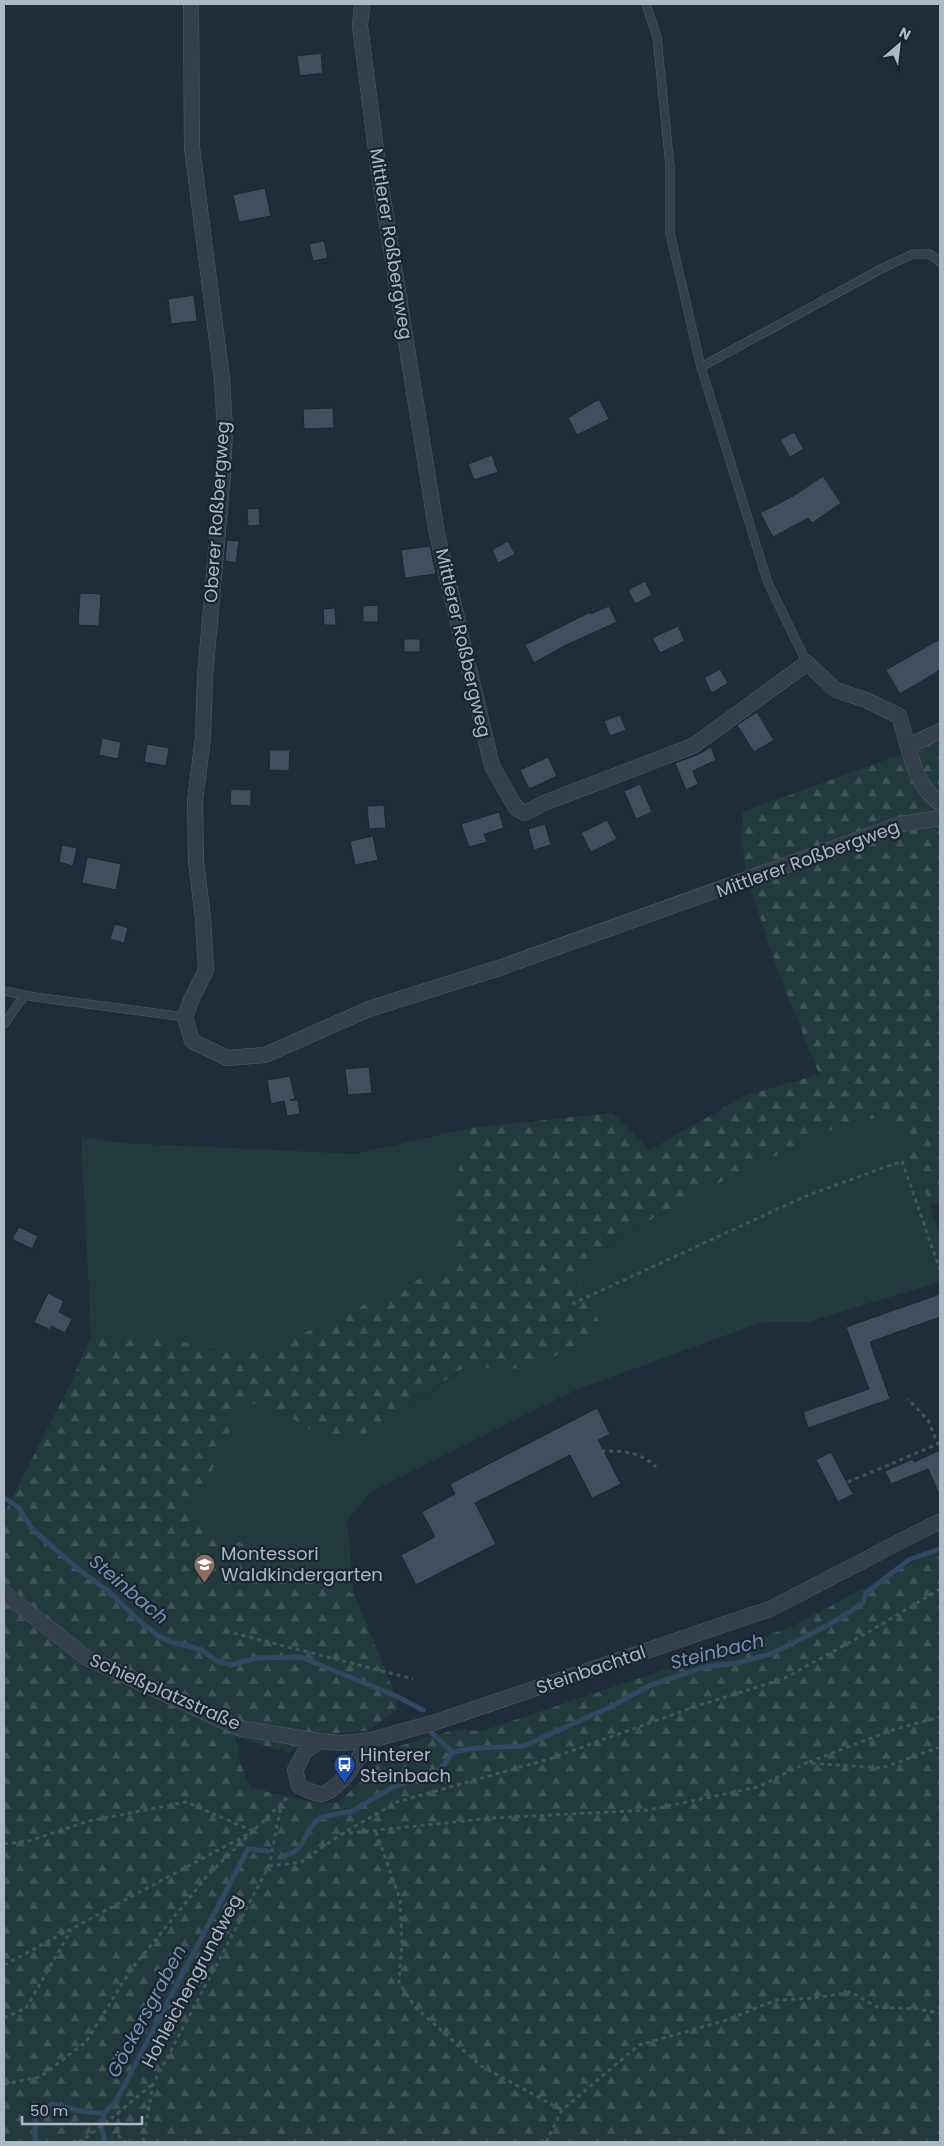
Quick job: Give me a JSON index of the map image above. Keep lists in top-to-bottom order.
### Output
{
  "streets": {
    "street": [
      "Mittlerer Roßbergweg",
      "Oberer Roßbergweg",
      "Steinbachtal",
      "Schießplatzstraße"
    ],
    "path": ["Hohleichengrundweg"]
  },
  "crossings": [
    ["Mittlerer Roßbergweg", "Oberer Roßbergweg"],
    ["Steinbachtal", "Schießplatzstraße"]
  ],
  "water": ["Steinbach", "Göckersgraben"],
  "places": {
    "school or university": ["Montessori Waldkindergarten"],
    "bus stop": ["Hinterer Steinbach"]
  },
  "scale_bar": "50 m",
  "north": "top right"
}
